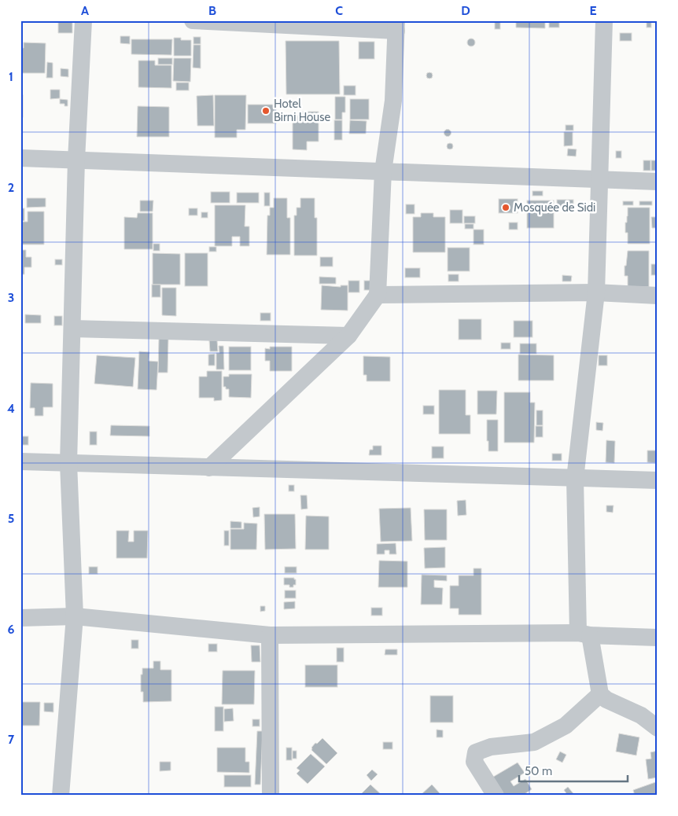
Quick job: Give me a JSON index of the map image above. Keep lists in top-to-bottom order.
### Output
{
  "places": ["Hotel Birni House", "Mosquée de Sidi"],
  "scale_bar": "50 m",
  "grid": {
    "columns": [
      "A",
      "B",
      "C",
      "D",
      "E"
    ],
    "rows": [
      "1",
      "2",
      "3",
      "4",
      "5",
      "6",
      "7"
    ]
  }
}
